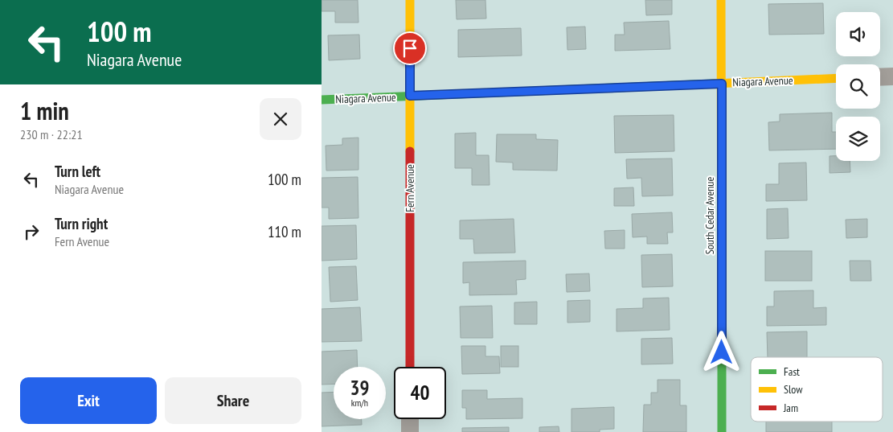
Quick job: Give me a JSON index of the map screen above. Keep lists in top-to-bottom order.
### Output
{
  "streets": {
    "street": ["Niagara Avenue", "Fern Avenue", "South Cedar Avenue"]
  },
  "crossings": [
    ["Niagara Avenue", "Fern Avenue"],
    ["Niagara Avenue", "South Cedar Avenue"]
  ],
  "legend": ["Fast", "Slow", "Jam"],
  "page": {
    "turn": ["100 m", "Niagara Avenue"],
    "heading": ["1 min", "230 m · 22:21"],
    "list": [
      {
        "name": "Turn left",
        "note": "Niagara Avenue",
        "value": "100 m"
      },
      {
        "name": "Turn right",
        "note": "Fern Avenue",
        "value": "110 m"
      }
    ],
    "speed": "39 km/h",
    "limit": "40",
    "buttons": ["Exit", "Share"]
  }
}
